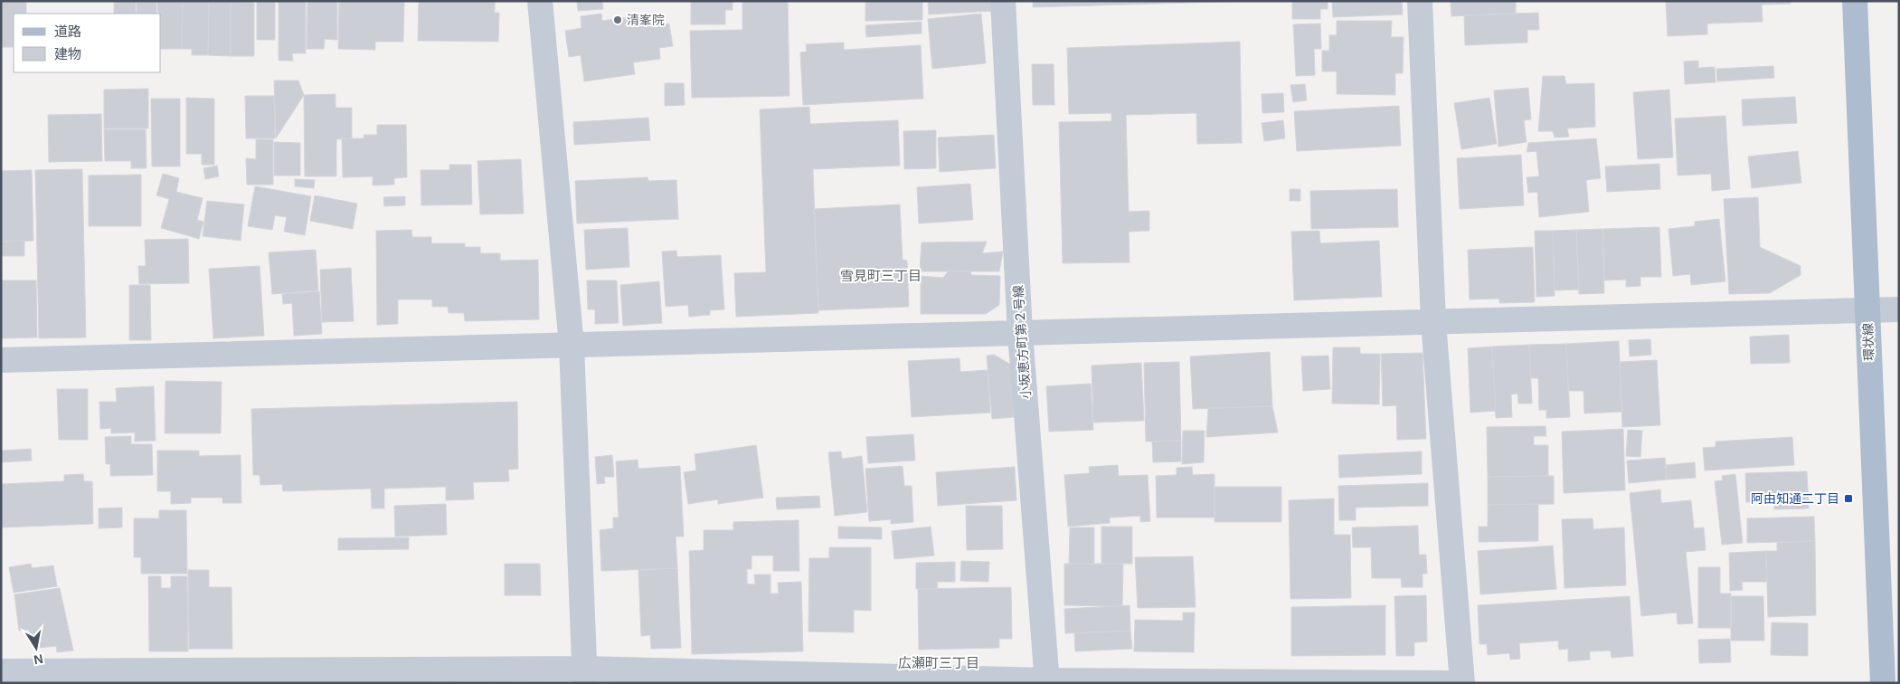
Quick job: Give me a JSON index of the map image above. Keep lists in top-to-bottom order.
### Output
{
  "streets": {
    "main road": ["環状線"],
    "street": ["小坂恵方町第２号線"]
  },
  "districts": ["雪見町三丁目", "広瀬町三丁目"],
  "places": {
    "other": ["清峯院"],
    "transit": ["阿由知通二丁目"]
  },
  "legend": ["道路", "建物"],
  "north": "bottom"
}
